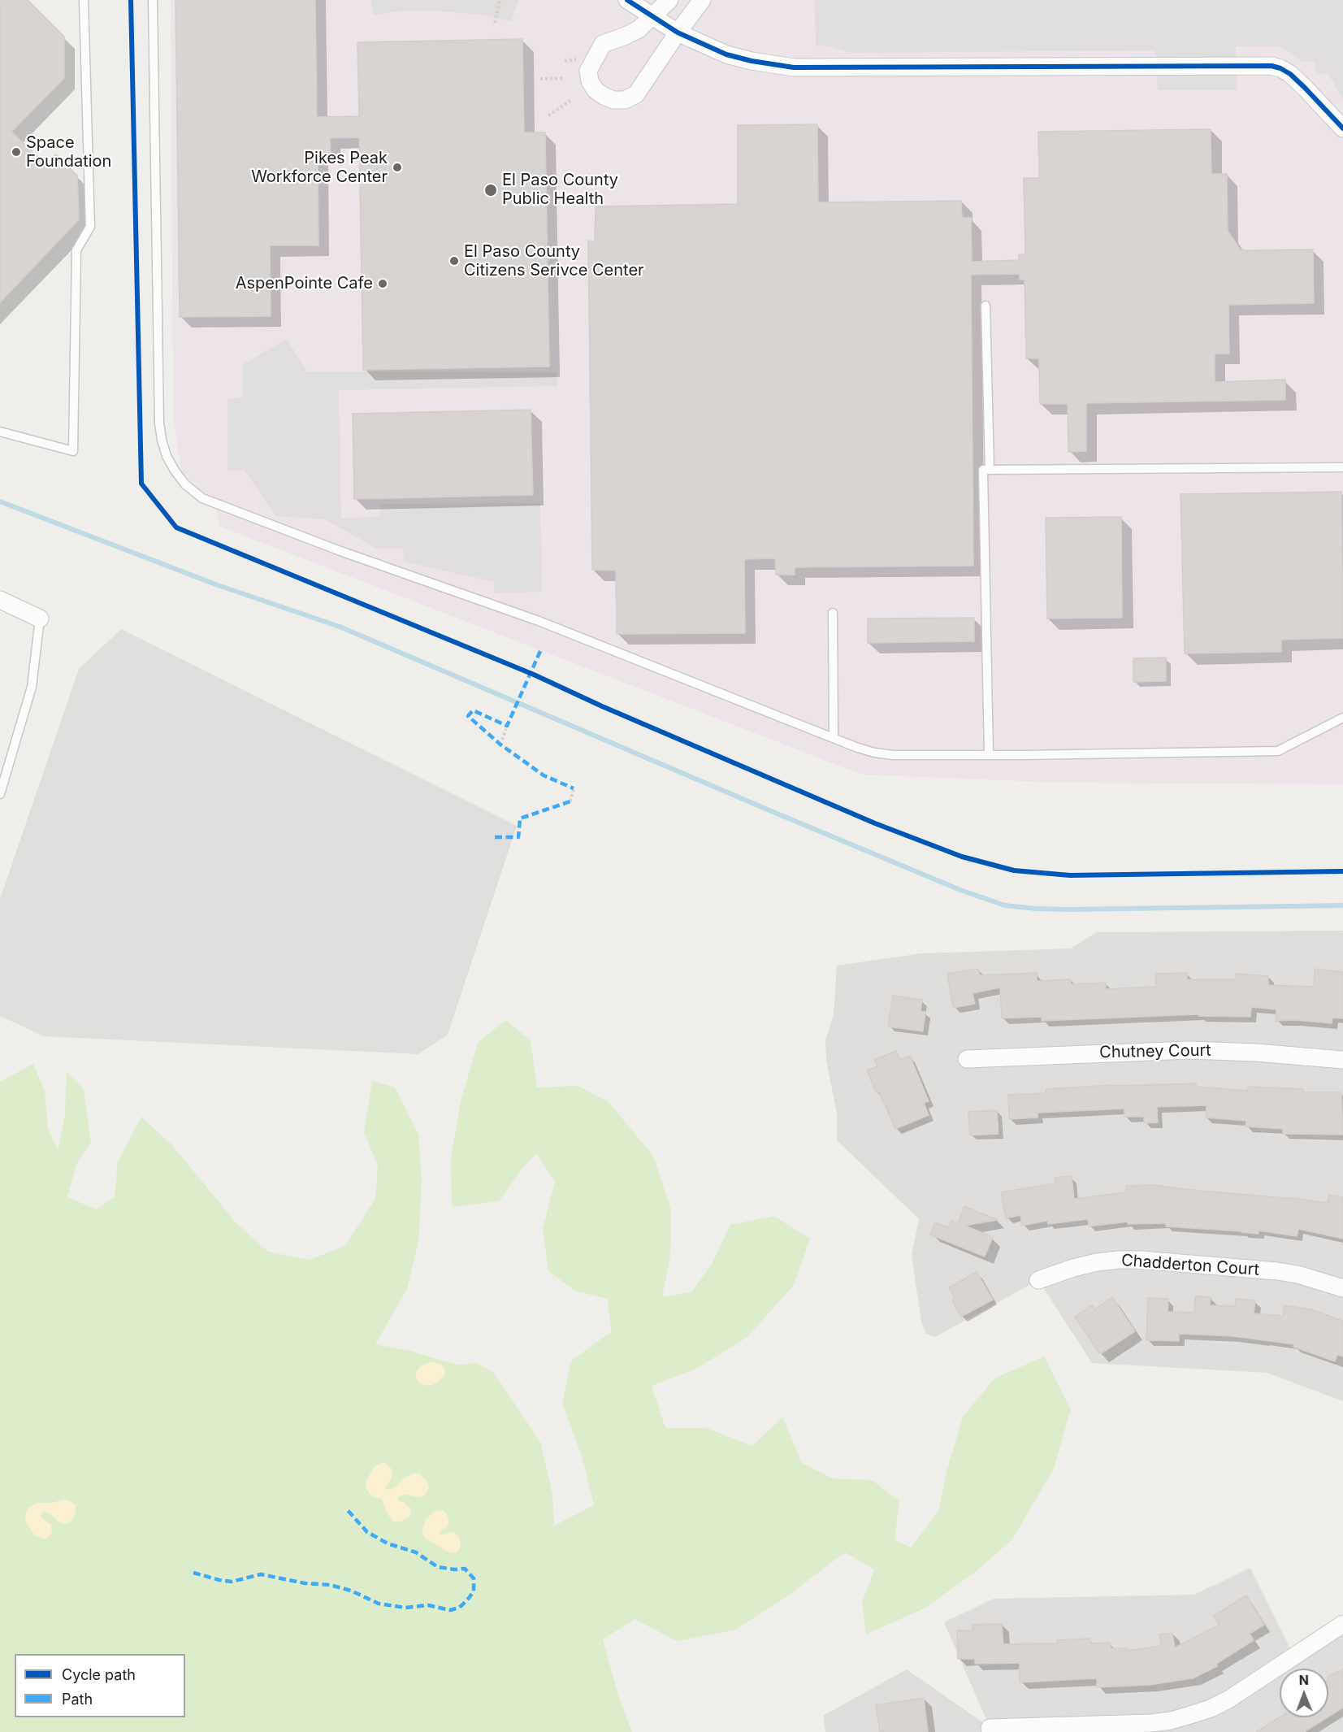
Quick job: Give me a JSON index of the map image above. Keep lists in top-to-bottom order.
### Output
{
  "streets": {
    "street": ["Chutney Court", "Chadderton Court"]
  },
  "places": [
    "Space Foundation",
    "Pikes Peak Workforce Center",
    "El Paso County Public Health",
    "El Paso County Citizens Serivce Center",
    "AspenPointe Cafe"
  ],
  "legend": ["Cycle path", "Path"],
  "north": "top"
}
